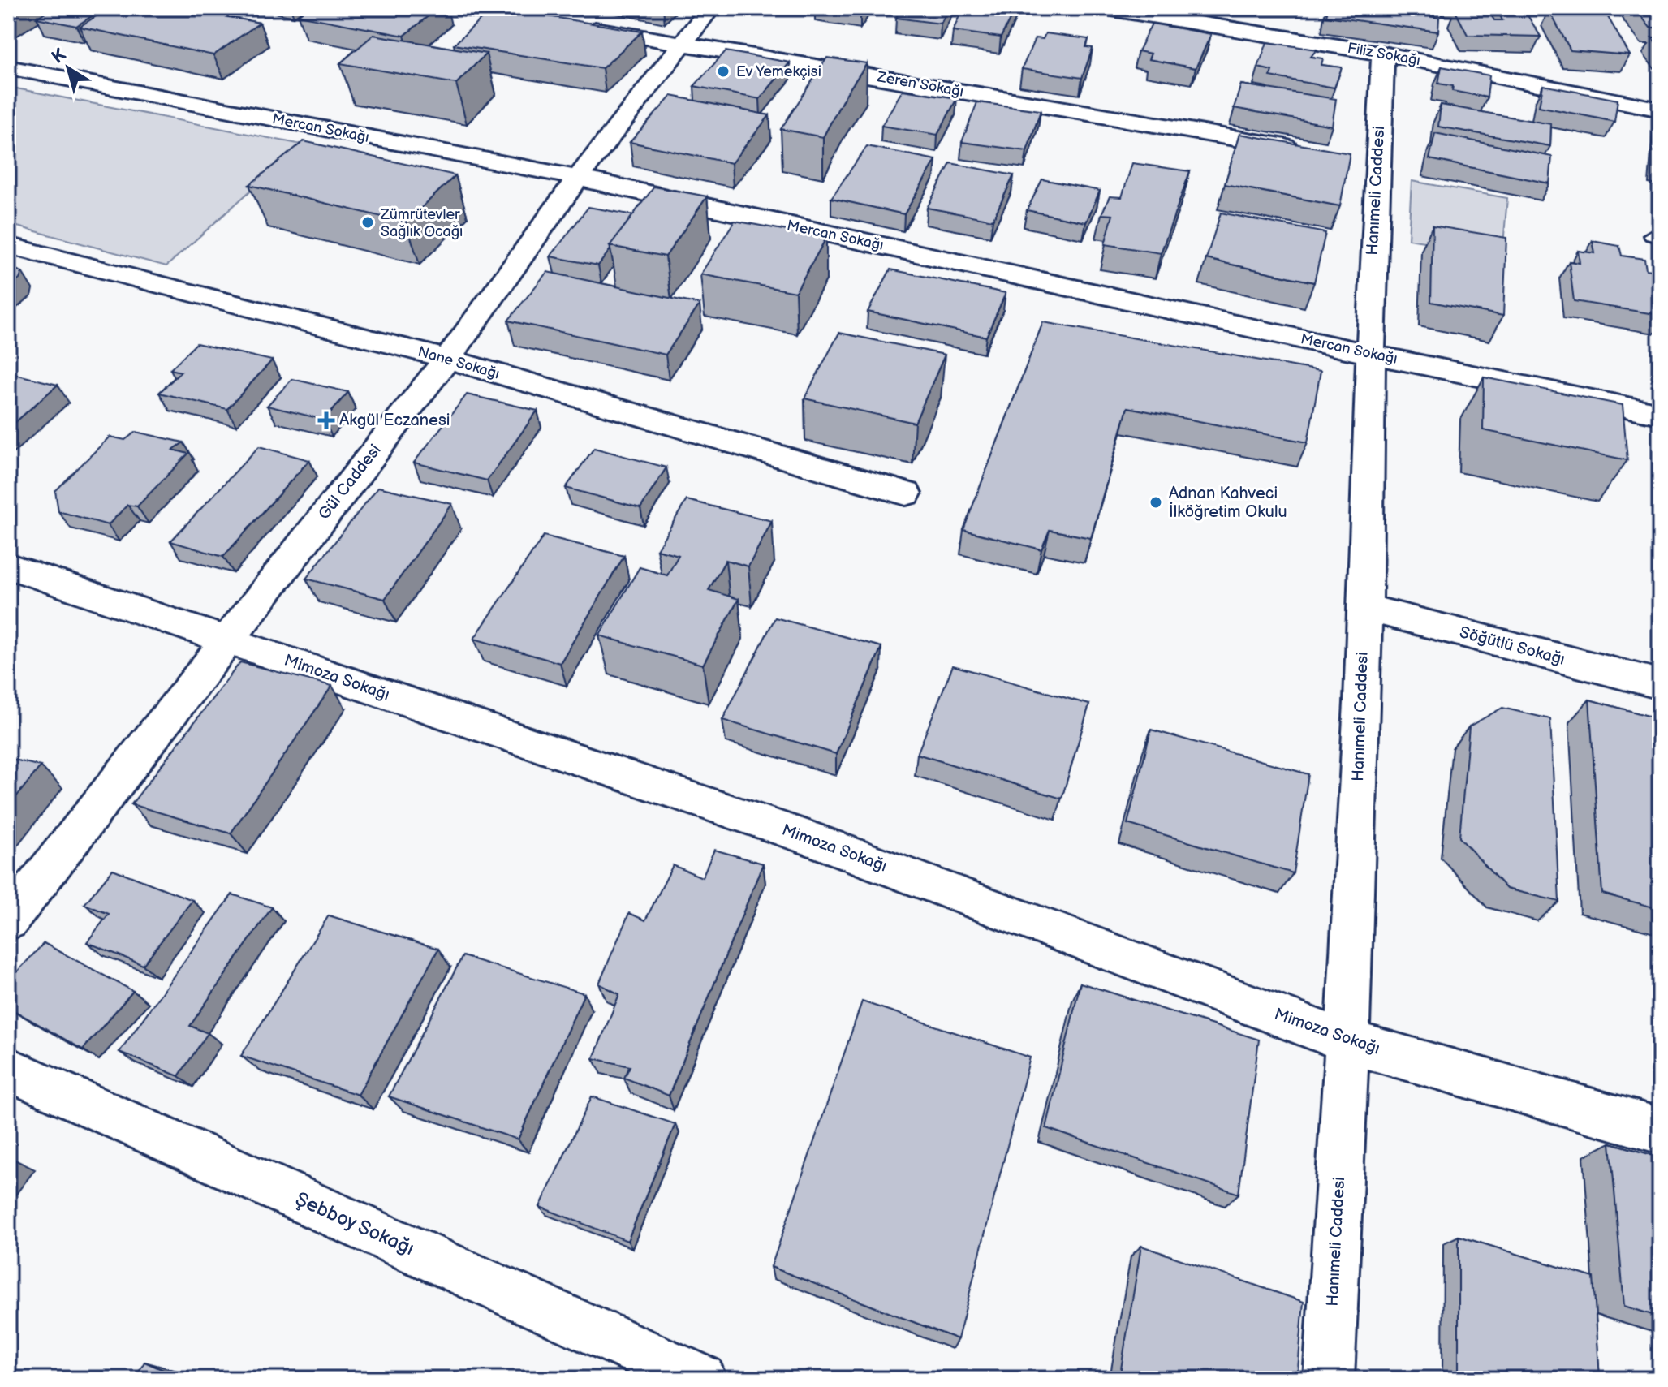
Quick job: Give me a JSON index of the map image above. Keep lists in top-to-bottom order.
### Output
{
  "streets": {
    "street": [
      "Filiz Sokağı",
      "Zeren Sokağı",
      "Mercan Sokağı",
      "Hanımeli Caddesi",
      "Nane Sokağı",
      "Gül Caddesi",
      "Söğütlü Sokağı",
      "Mimoza Sokağı",
      "Şebboy Sokağı"
    ]
  },
  "crossings": [
    ["Filiz Sokağı", "Hanımeli Caddesi"],
    ["Zeren Sokağı", "Gül Caddesi"],
    ["Mercan Sokağı", "Hanımeli Caddesi"],
    ["Mercan Sokağı", "Gül Caddesi"],
    ["Hanımeli Caddesi", "Söğütlü Sokağı"],
    ["Hanımeli Caddesi", "Mimoza Sokağı"],
    ["Nane Sokağı", "Gül Caddesi"],
    ["Gül Caddesi", "Mimoza Sokağı"]
  ],
  "places": {
    "other": ["Ev Yemekçisi", "Zümrütevler Sağlık Ocağı", "Adnan Kahveci İlköğretim Okulu"],
    "health": ["Akgül Eczanesi"]
  },
  "north": "top left"
}
